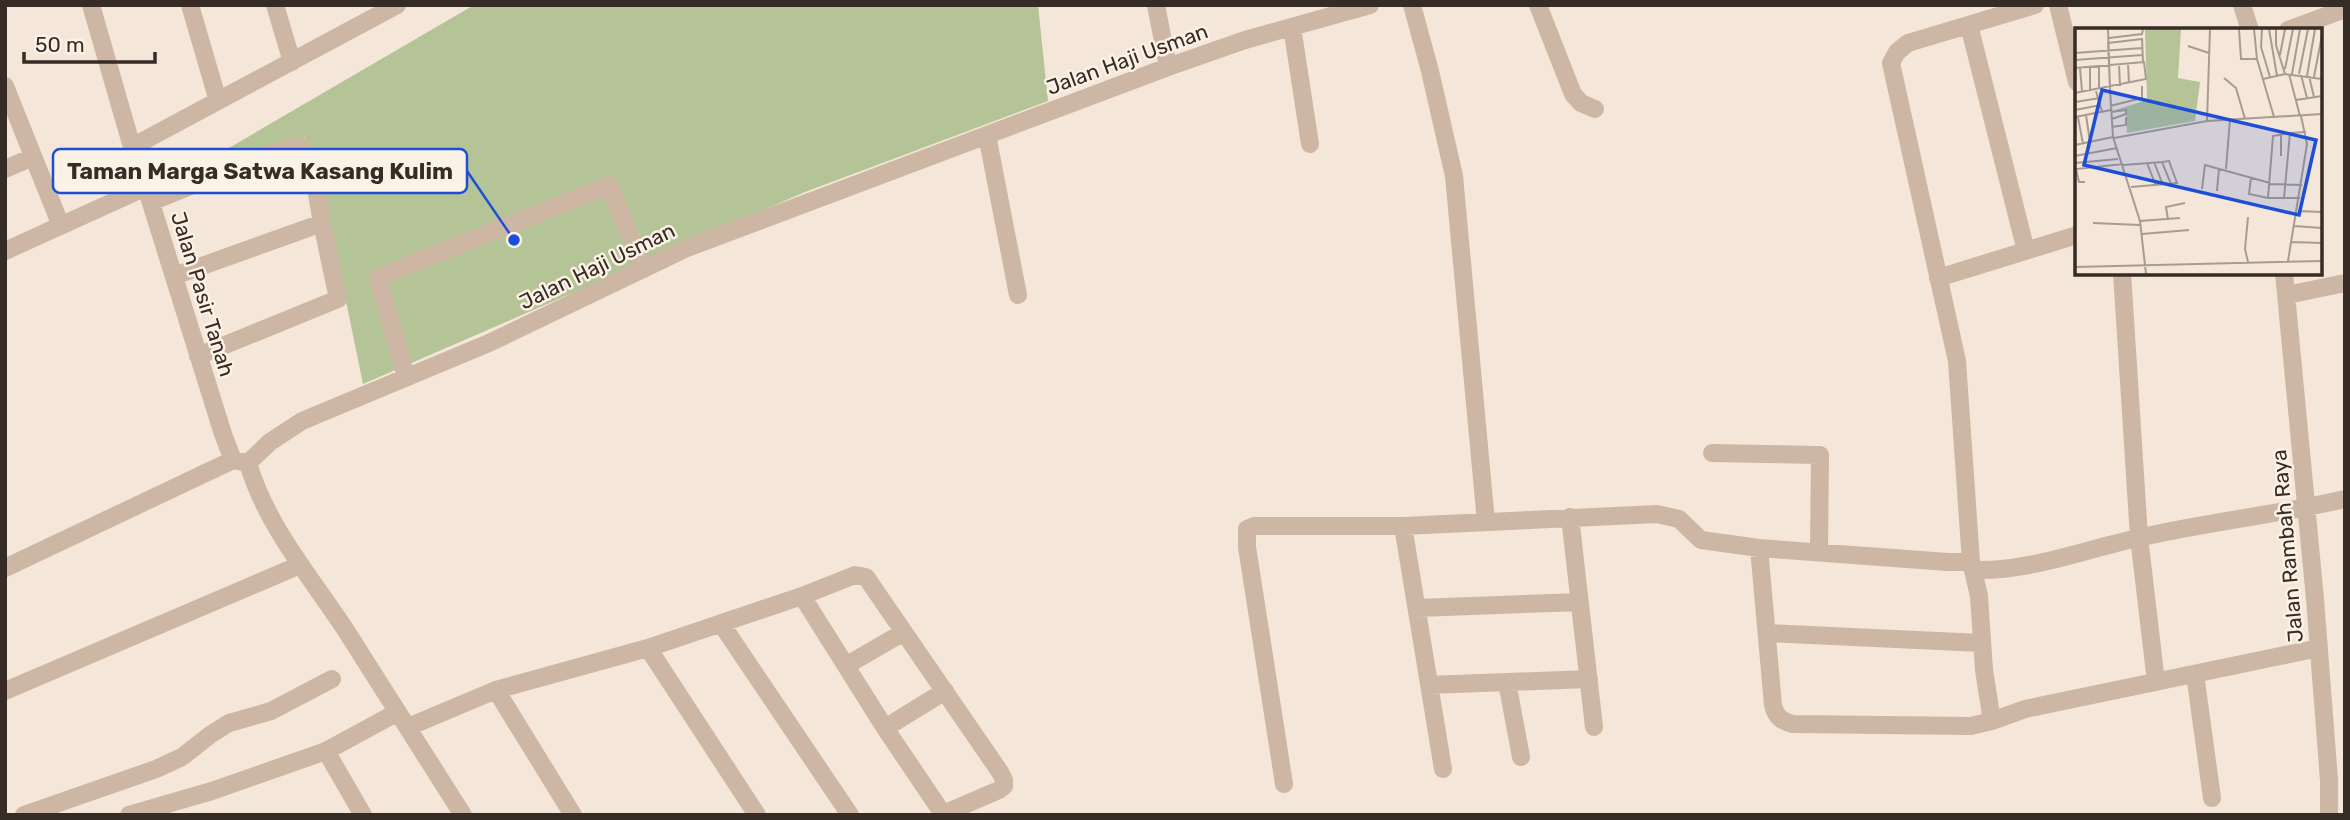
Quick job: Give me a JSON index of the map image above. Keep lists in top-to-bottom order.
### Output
{
  "streets": {
    "street": ["Jalan Haji Usman", "Jalan Pasir Tanah", "Jalan Rambah Raya"]
  },
  "crossings": [
    ["Jalan Haji Usman", "Jalan Pasir Tanah"]
  ],
  "places": ["Taman Marga Satwa Kasang Kulim"],
  "scale_bar": "50 m"
}
